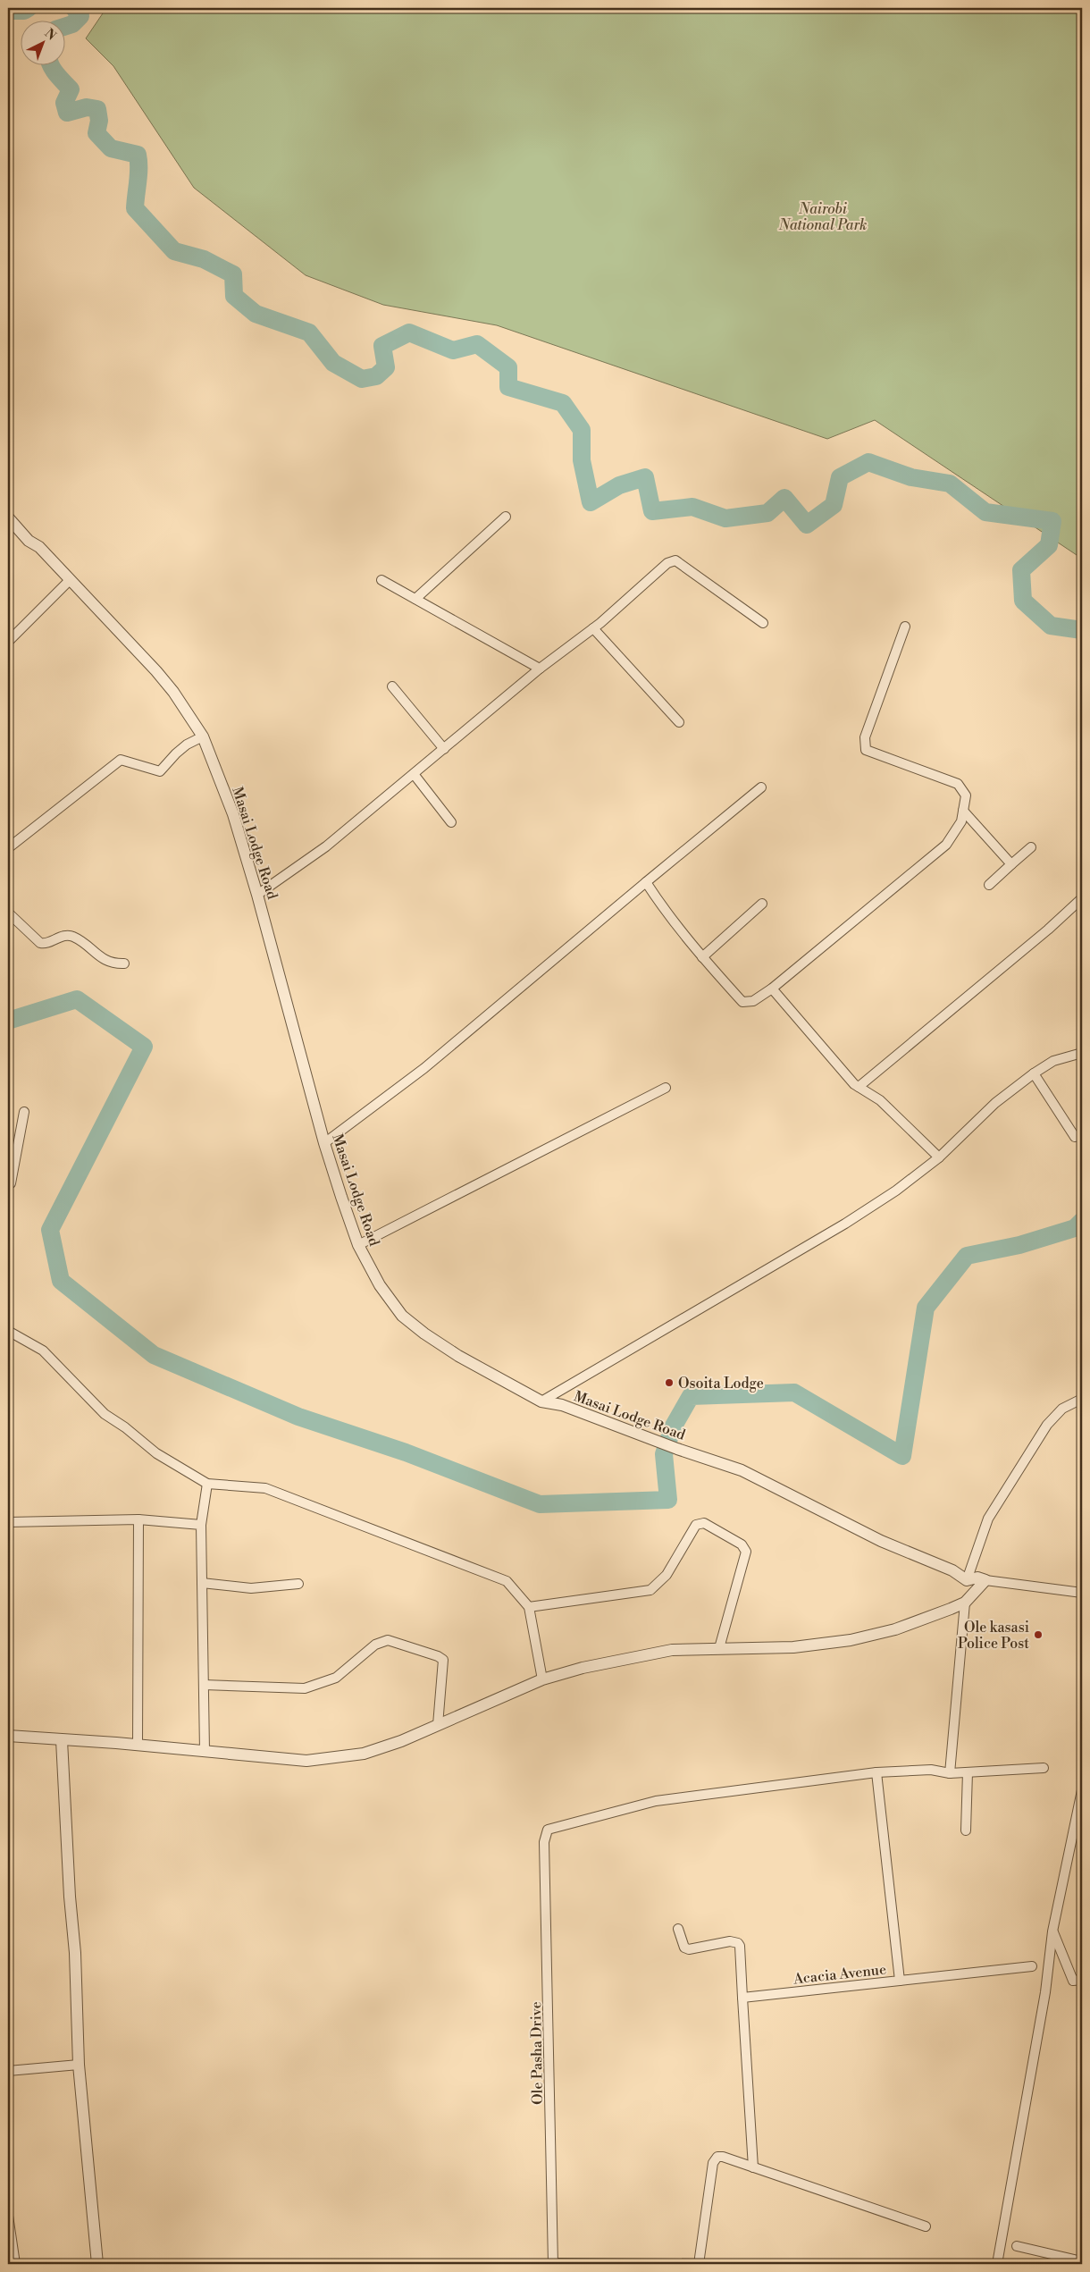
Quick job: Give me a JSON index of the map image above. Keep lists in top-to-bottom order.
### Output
{
  "streets": {
    "street": ["Masai Lodge Road", "Acacia Avenue", "Ole Pasha Drive"]
  },
  "crossings": [
    ["Acacia Avenue", "Ole Pasha Drive"]
  ],
  "parks": ["Nairobi National Park"],
  "places": ["Osoita Lodge", "Ole kasasi Police Post"],
  "north": "top right"
}
